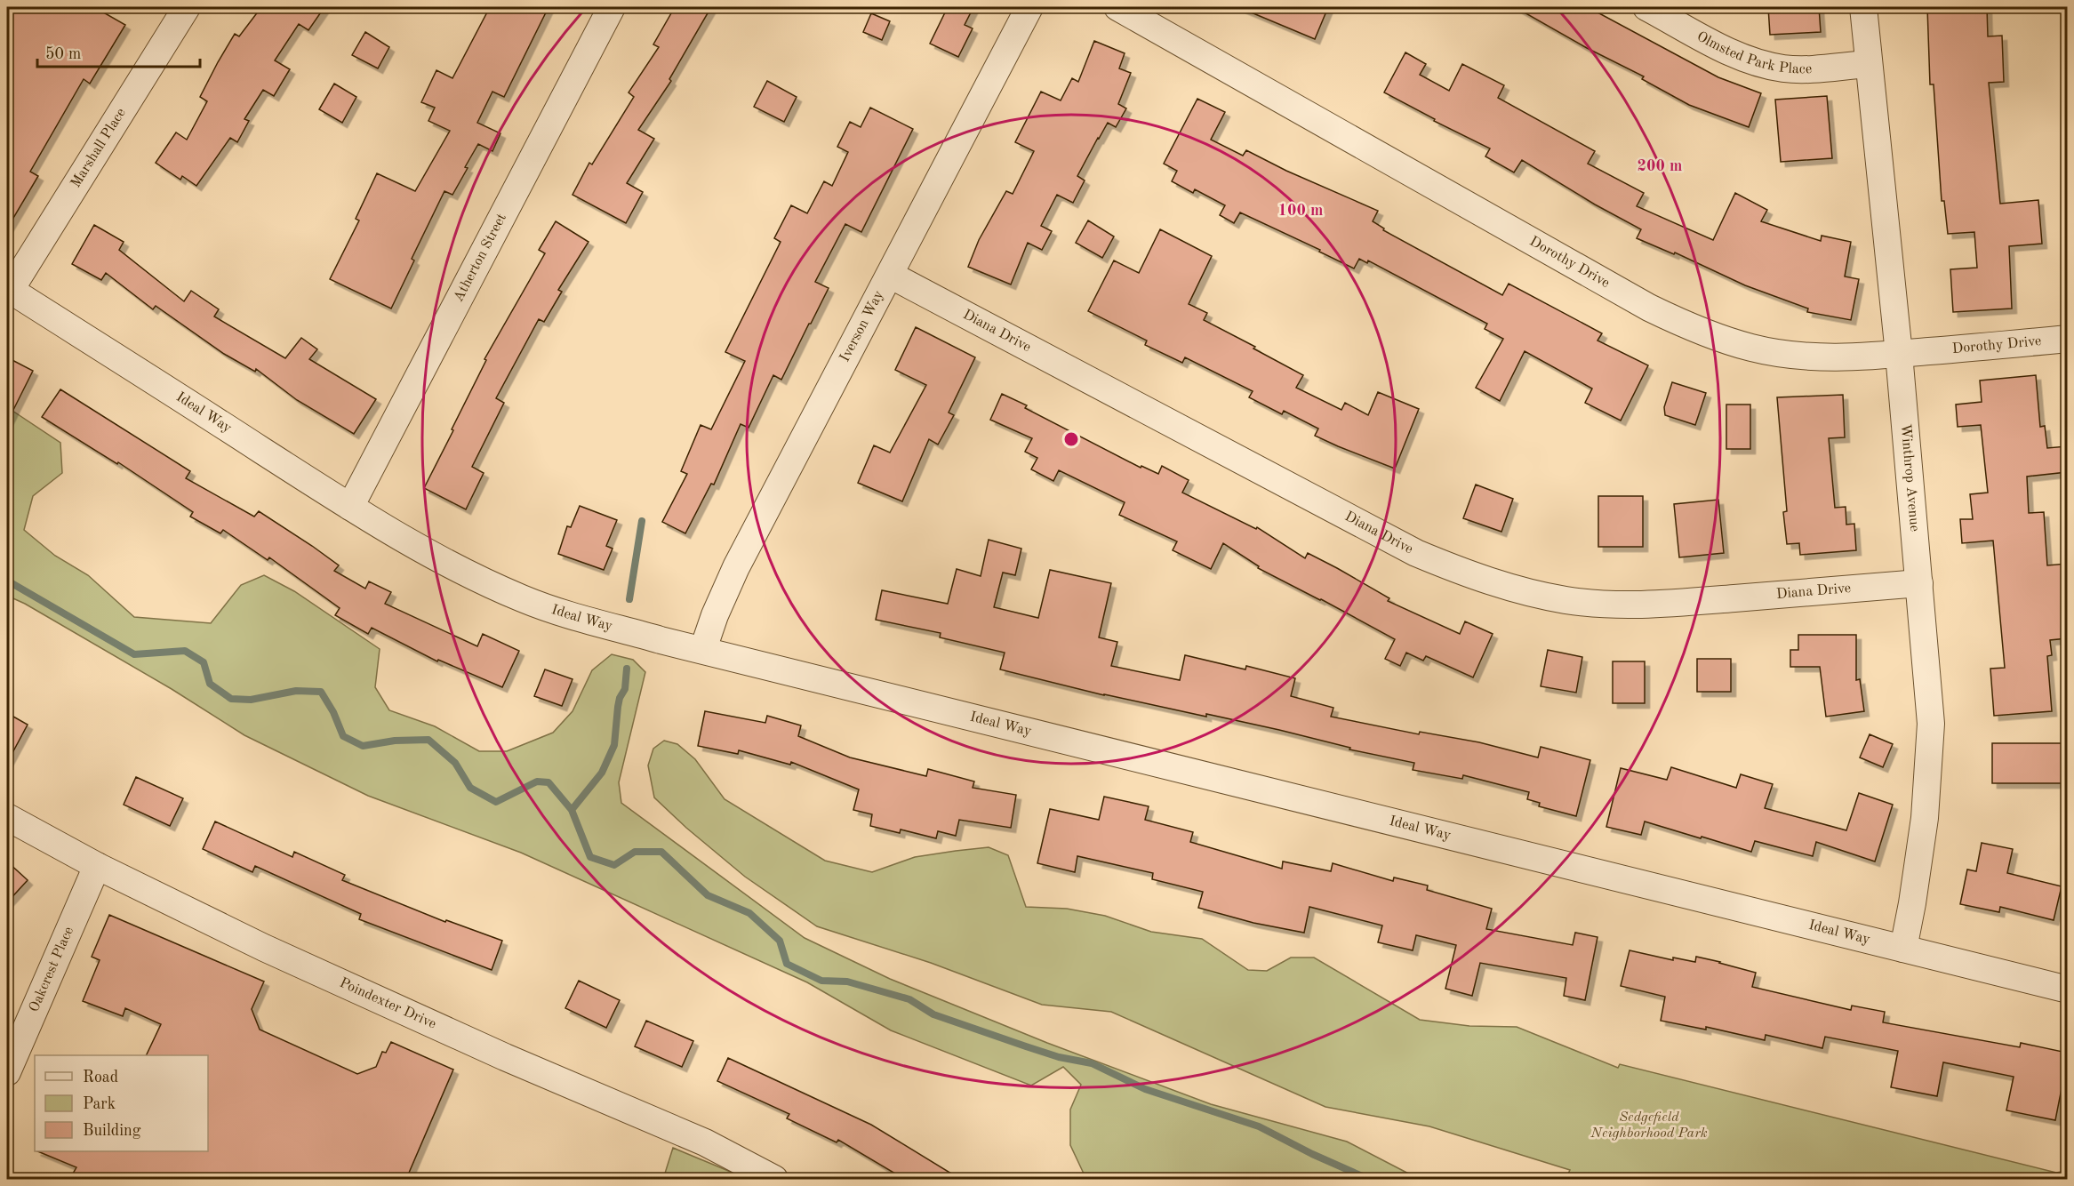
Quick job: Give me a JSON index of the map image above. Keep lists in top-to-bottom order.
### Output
{
  "streets": {
    "street": [
      "Olmsted Park Place",
      "Marshall Place",
      "Atherton Street",
      "Dorothy Drive",
      "Iverson Way",
      "Diana Drive",
      "Ideal Way",
      "Winthrop Avenue",
      "Oakcrest Place",
      "Poindexter Drive"
    ]
  },
  "crossings": [
    ["Olmsted Park Place", "Winthrop Avenue"],
    ["Marshall Place", "Ideal Way"],
    ["Atherton Street", "Ideal Way"],
    ["Dorothy Drive", "Winthrop Avenue"],
    ["Iverson Way", "Diana Drive"],
    ["Iverson Way", "Ideal Way"],
    ["Diana Drive", "Winthrop Avenue"],
    ["Ideal Way", "Winthrop Avenue"],
    ["Oakcrest Place", "Poindexter Drive"]
  ],
  "parks": ["Sedgefield Neighborhood Park"],
  "legend": ["Road", "Park", "Building"],
  "scale_bar": "50 m",
  "rings": ["200 m", "100 m"]
}
